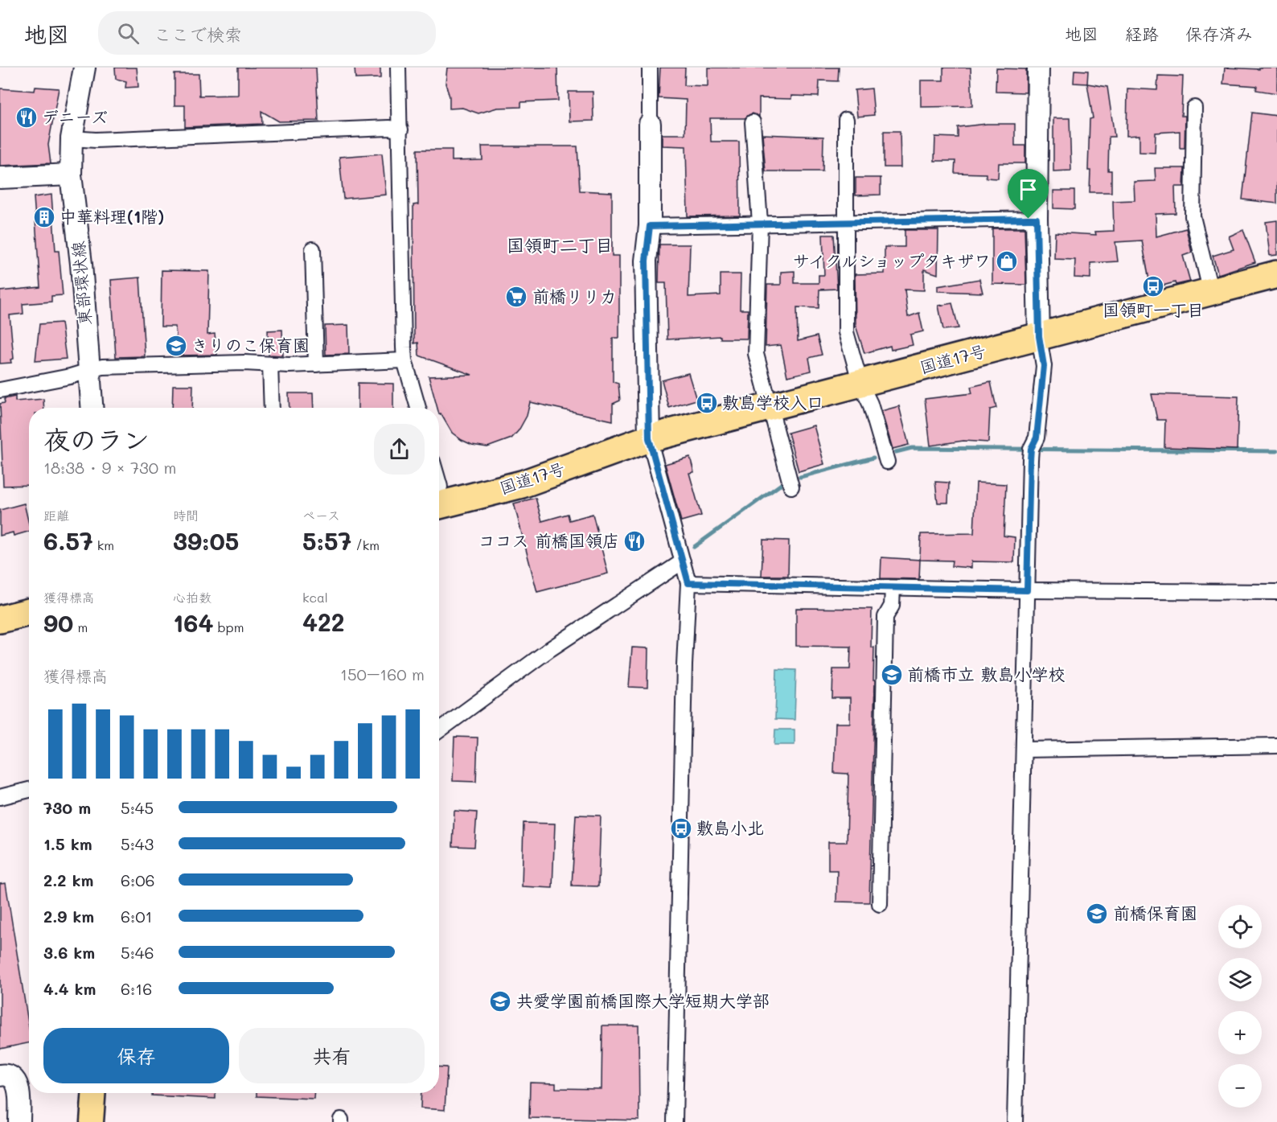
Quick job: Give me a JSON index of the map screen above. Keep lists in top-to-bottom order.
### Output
{
  "streets": {
    "highway": ["国道17号"],
    "street": ["東部環状線"]
  },
  "districts": ["国領町二丁目"],
  "places": {
    "restaurant": ["デニーズ", "ココス 前橋国領店"],
    "building": ["中華料理(1階)"],
    "shop": ["サイクルショップタキザワ"],
    "bus stop": ["国領町一丁目", "敷島学校入口", "敷島小北"],
    "supermarket": ["前橋リリカ"],
    "school or university": [
      "きりのこ保育園",
      "前橋市立 敷島小学校",
      "前橋保育園",
      "共愛学園前橋国際大学短期大学部"
    ]
  },
  "page": {
    "header": "地図",
    "search": "ここで検索",
    "nav": ["地図", "経路", "保存済み"],
    "heading": ["夜のラン", "18:38 · 9 × 730 m"],
    "stats": [
      ["距離", "6.57 km"],
      ["時間", "39:05"],
      ["ペース", "5:57 /km"],
      ["獲得標高", "90 m"],
      ["心拍数", "164 bpm"],
      ["kcal", "422"]
    ],
    "chart": ["獲得標高", "150–160 m"],
    "list": [
      {
        "name": "730 m",
        "note": "5:45"
      },
      {
        "name": "1.5 km",
        "note": "5:43"
      },
      {
        "name": "2.2 km",
        "note": "6:06"
      },
      {
        "name": "2.9 km",
        "note": "6:01"
      },
      {
        "name": "3.6 km",
        "note": "5:46"
      },
      {
        "name": "4.4 km",
        "note": "6:16"
      }
    ],
    "map_buttons": ["+", "−"],
    "buttons": ["保存", "共有"]
  }
}
